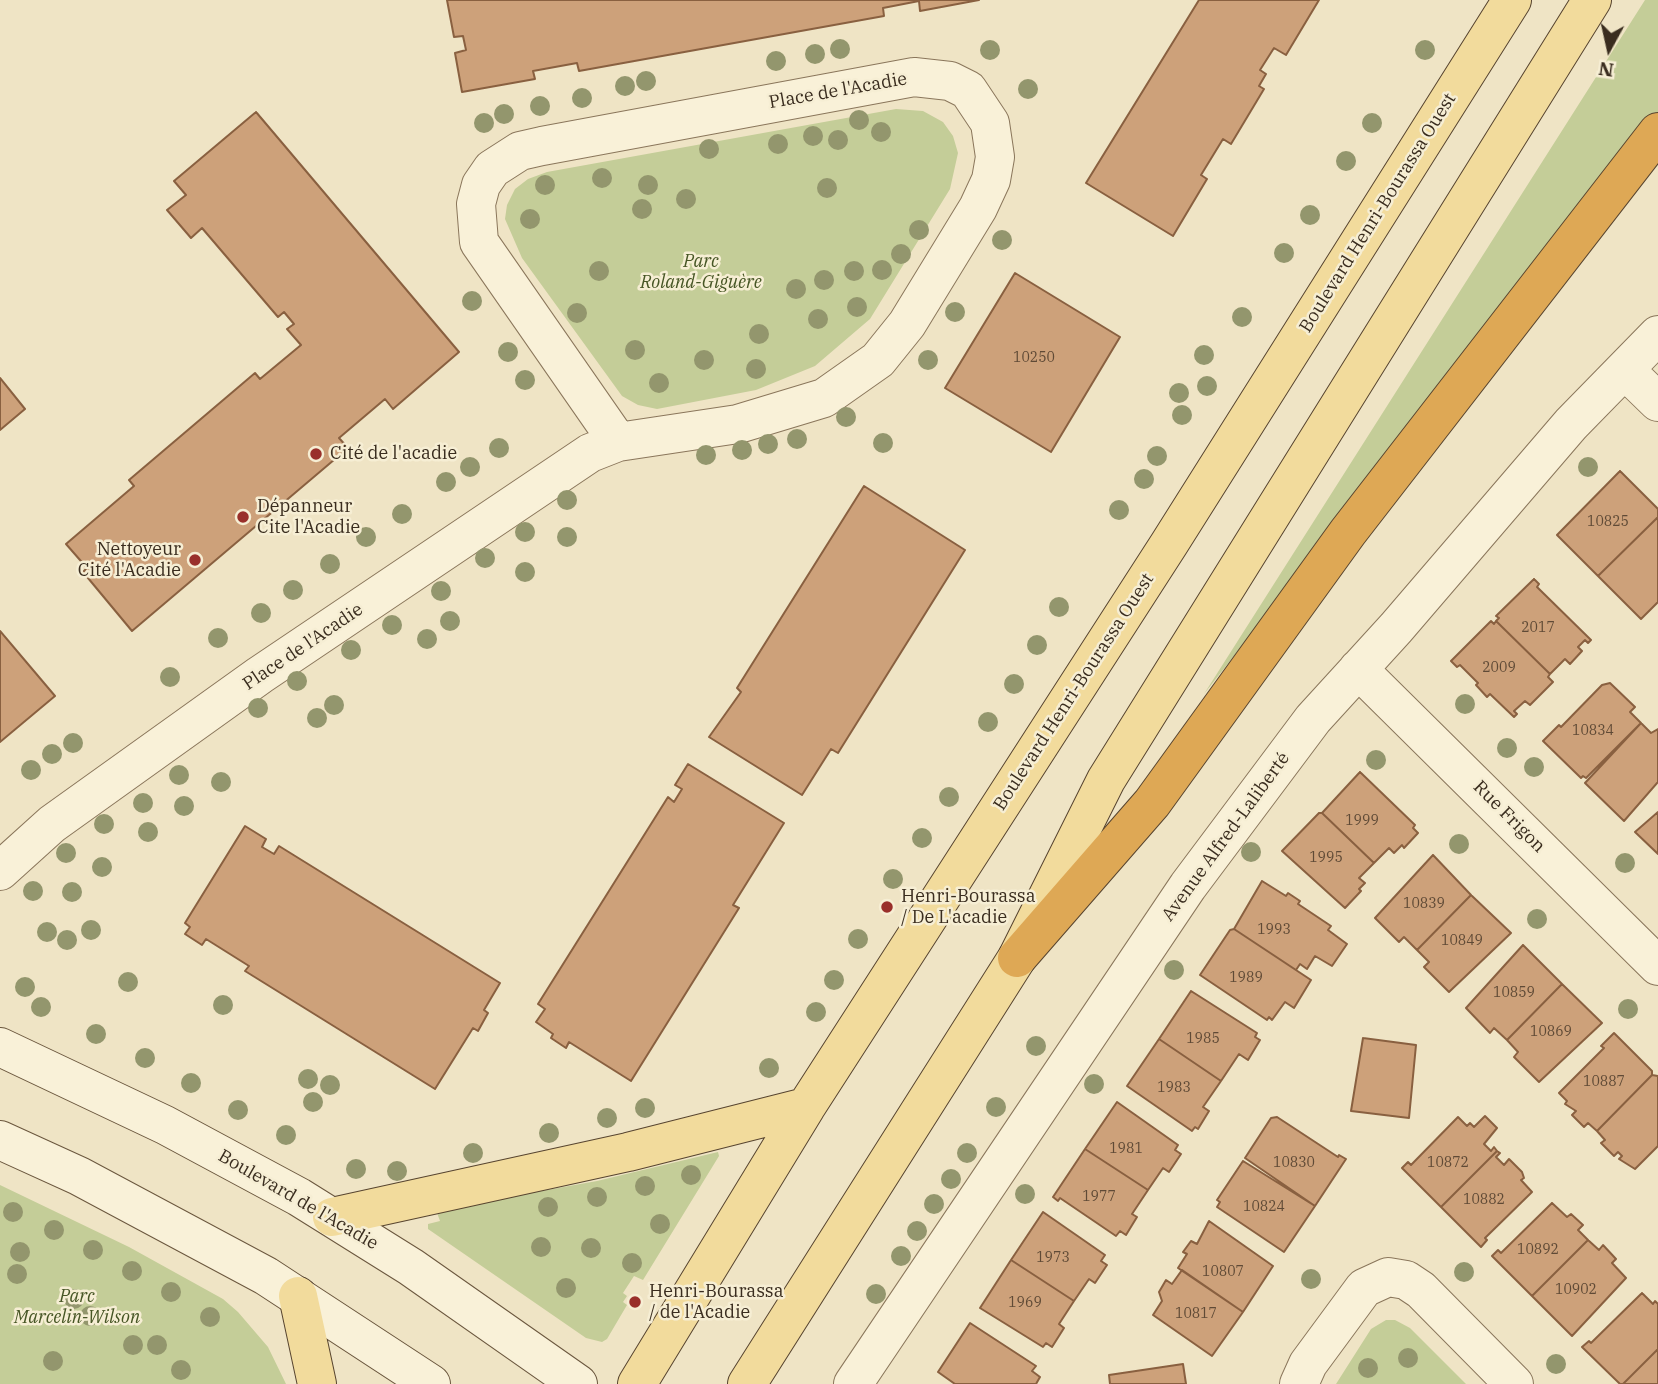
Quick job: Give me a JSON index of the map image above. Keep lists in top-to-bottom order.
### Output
{
  "streets": {
    "main road": ["Boulevard Henri-Bourassa Ouest"],
    "street": [
      "Place de l'Acadie",
      "Rue Frigon",
      "Avenue Alfred-Laliberté",
      "Boulevard de l'Acadie"
    ]
  },
  "crossings": [
    ["Rue Frigon", "Avenue Alfred-Laliberté"]
  ],
  "parks": ["Parc Roland-Giguère", "Parc Marcelin-Wilson"],
  "places": [
    "Cité de l'acadie",
    "Dépanneur Cite l'Acadie",
    "Nettoyeur Cité l'Acadie",
    "Henri-Bourassa / De L'acadie",
    "Henri-Bourassa / de l'Acadie"
  ],
  "house_numbers": [
    "10250",
    "10825",
    "2017",
    "2009",
    "10834",
    "1999",
    "1995",
    "10839",
    "1993",
    "10849",
    "1989",
    "10859",
    "10869",
    "1985",
    "10887",
    "1983",
    "1981",
    "10830",
    "10872",
    "1977",
    "10882",
    "10824",
    "10892",
    "1973",
    "10807",
    "10902",
    "1969",
    "10817"
  ],
  "north": "bottom"
}
